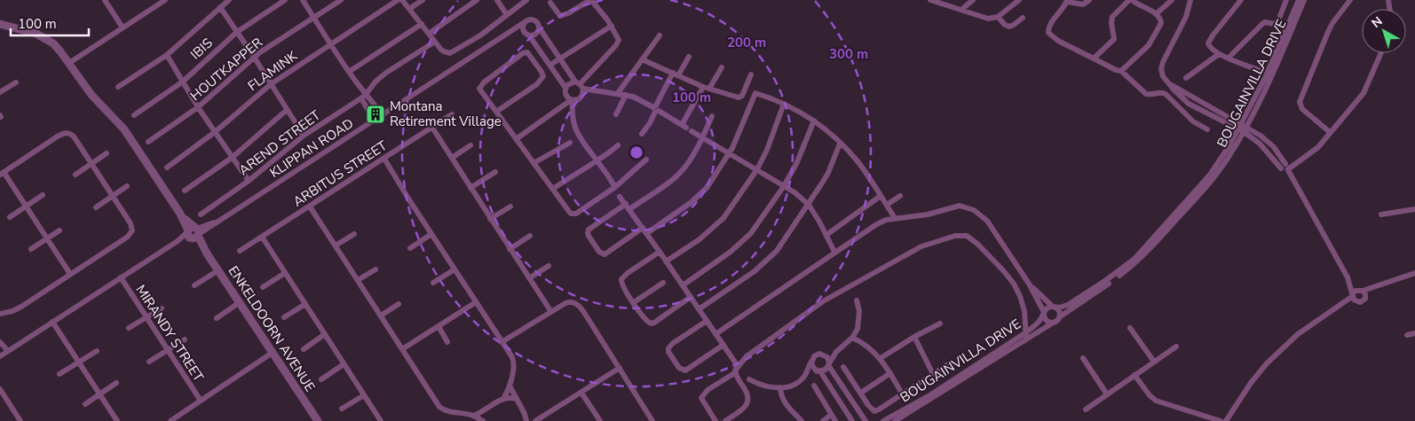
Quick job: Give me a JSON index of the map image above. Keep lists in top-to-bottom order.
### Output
{
  "streets": {
    "street": [
      "IBIS",
      "HOUTKAPPER",
      "FLAMINK",
      "BOUGAINVILLA DRIVE",
      "AREND STREET",
      "KLIPPAN ROAD",
      "ARBITUS STREET",
      "ENKELDOORN AVENUE",
      "MIRANDY STREET"
    ]
  },
  "crossings": [
    ["KLIPPAN ROAD", "ENKELDOORN AVENUE"],
    ["KLIPPAN ROAD", "MIRANDY STREET"]
  ],
  "places": {
    "building": ["Montana Retirement Village"]
  },
  "scale_bar": "100 m",
  "north": "top left",
  "rings": ["200 m", "300 m", "100 m"]
}
